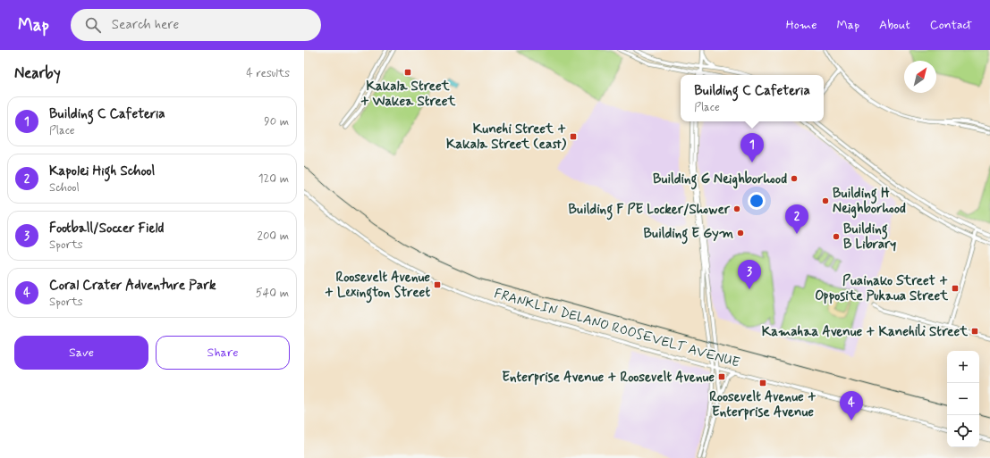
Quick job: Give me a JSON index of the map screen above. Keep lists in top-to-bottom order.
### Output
{
  "streets": {
    "main road": ["FRANKLIN DELANO ROOSEVELT AVENUE"]
  },
  "places": {
    "transit": [
      "Kakala Street + Wakea Street",
      "Kunehi Street + Kakala Street (east)",
      "Roosevelt Avenue + Lexington Street",
      "Puainako Street + Opposite Pukaua Street",
      "Kamahaa Avenue + Kanehili Street",
      "Enterprise Avenue + Roosevelt Avenue",
      "Roosevelt Avenue + Enterprise Avenue"
    ],
    "other": [
      "Building G Neighborhood",
      "Building H Neighborhood",
      "Building F PE Locker/Shower",
      "Building E Gym",
      "Building B Library"
    ]
  },
  "north": "top right",
  "page": {
    "header": "Map",
    "search": "Search here",
    "nav": [
      "Home",
      "Map",
      "About",
      "Contact"
    ],
    "heading": ["Nearby", "4 results"],
    "popup": ["Building C Cafeteria", "Place"],
    "list": [
      {
        "mark": "1",
        "name": "Building C Cafeteria",
        "note": "Place",
        "value": "90 m"
      },
      {
        "mark": "2",
        "name": "Kapolei High School",
        "note": "School",
        "value": "120 m"
      },
      {
        "mark": "3",
        "name": "Football/Soccer Field",
        "note": "Sports",
        "value": "200 m"
      },
      {
        "mark": "4",
        "name": "Coral Crater Adventure Park",
        "note": "Sports",
        "value": "540 m"
      }
    ],
    "pins": [
      "1",
      "2",
      "3",
      "4"
    ],
    "buttons": ["Save", "Share"],
    "map_buttons": ["+", "−"]
  }
}
